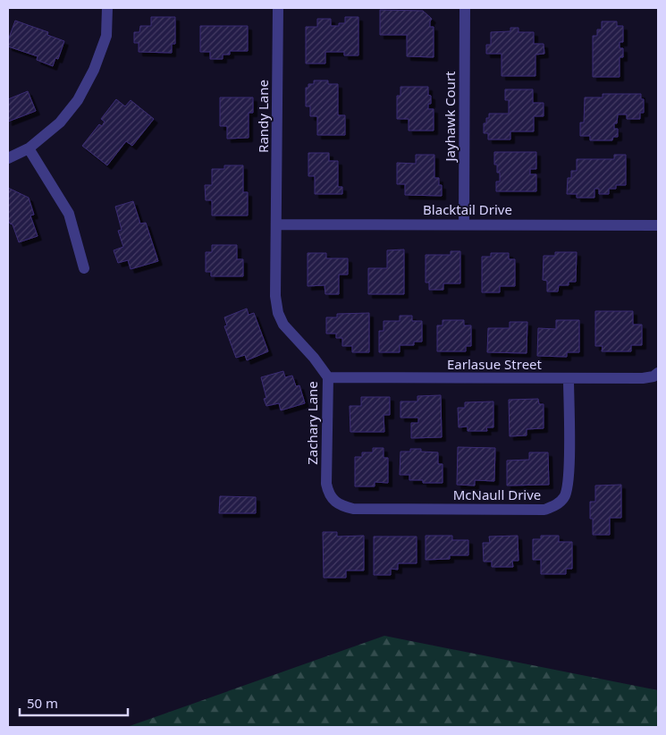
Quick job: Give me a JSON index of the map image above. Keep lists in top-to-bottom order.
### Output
{
  "streets": {
    "street": [
      "Randy Lane",
      "Jayhawk Court",
      "Blacktail Drive",
      "Earlasue Street",
      "Zachary Lane",
      "McNaull Drive"
    ]
  },
  "crossings": [
    ["Randy Lane", "Blacktail Drive"],
    ["Randy Lane", "Zachary Lane"],
    ["Jayhawk Court", "Blacktail Drive"],
    ["Blacktail Drive", "Zachary Lane"],
    ["Earlasue Street", "Zachary Lane"],
    ["Earlasue Street", "McNaull Drive"],
    ["Zachary Lane", "McNaull Drive"]
  ],
  "scale_bar": "50 m"
}
